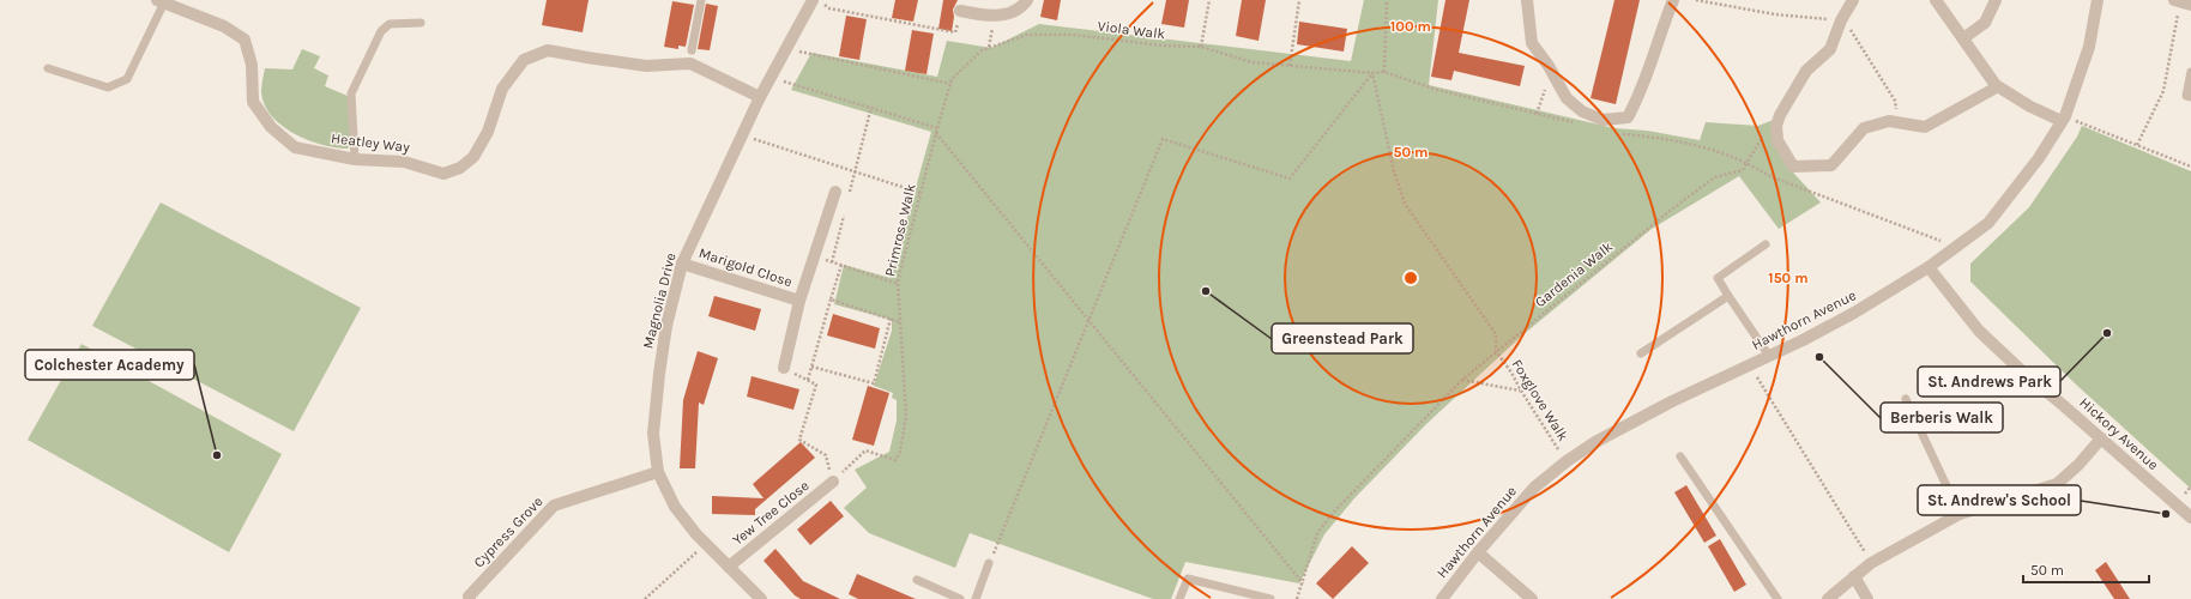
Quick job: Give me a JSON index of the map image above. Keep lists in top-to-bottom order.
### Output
{
  "streets": {
    "street": [
      "Heatley Way",
      "Marigold Close",
      "Magnolia Drive",
      "Hawthorn Avenue",
      "Hickory Avenue",
      "Yew Tree Close",
      "Cypress Grove"
    ],
    "path": [
      "Viola Walk",
      "Primrose Walk",
      "Gardenia Walk",
      "Foxglove Walk"
    ]
  },
  "crossings": [
    ["Viola Walk", "Primrose Walk"],
    ["Heatley Way", "Magnolia Drive"],
    ["Primrose Walk", "Yew Tree Close"],
    ["Marigold Close", "Magnolia Drive"],
    ["Gardenia Walk", "Foxglove Walk"],
    ["Magnolia Drive", "Yew Tree Close"],
    ["Magnolia Drive", "Cypress Grove"],
    ["Hawthorn Avenue", "Foxglove Walk"],
    ["Hawthorn Avenue", "Hickory Avenue"]
  ],
  "places": [
    "Greenstead Park",
    "St. Andrews Park",
    "Berberis Walk",
    "Colchester Academy",
    "St. Andrew's School"
  ],
  "scale_bar": "50 m",
  "rings": ["100 m", "50 m", "150 m"]
}
